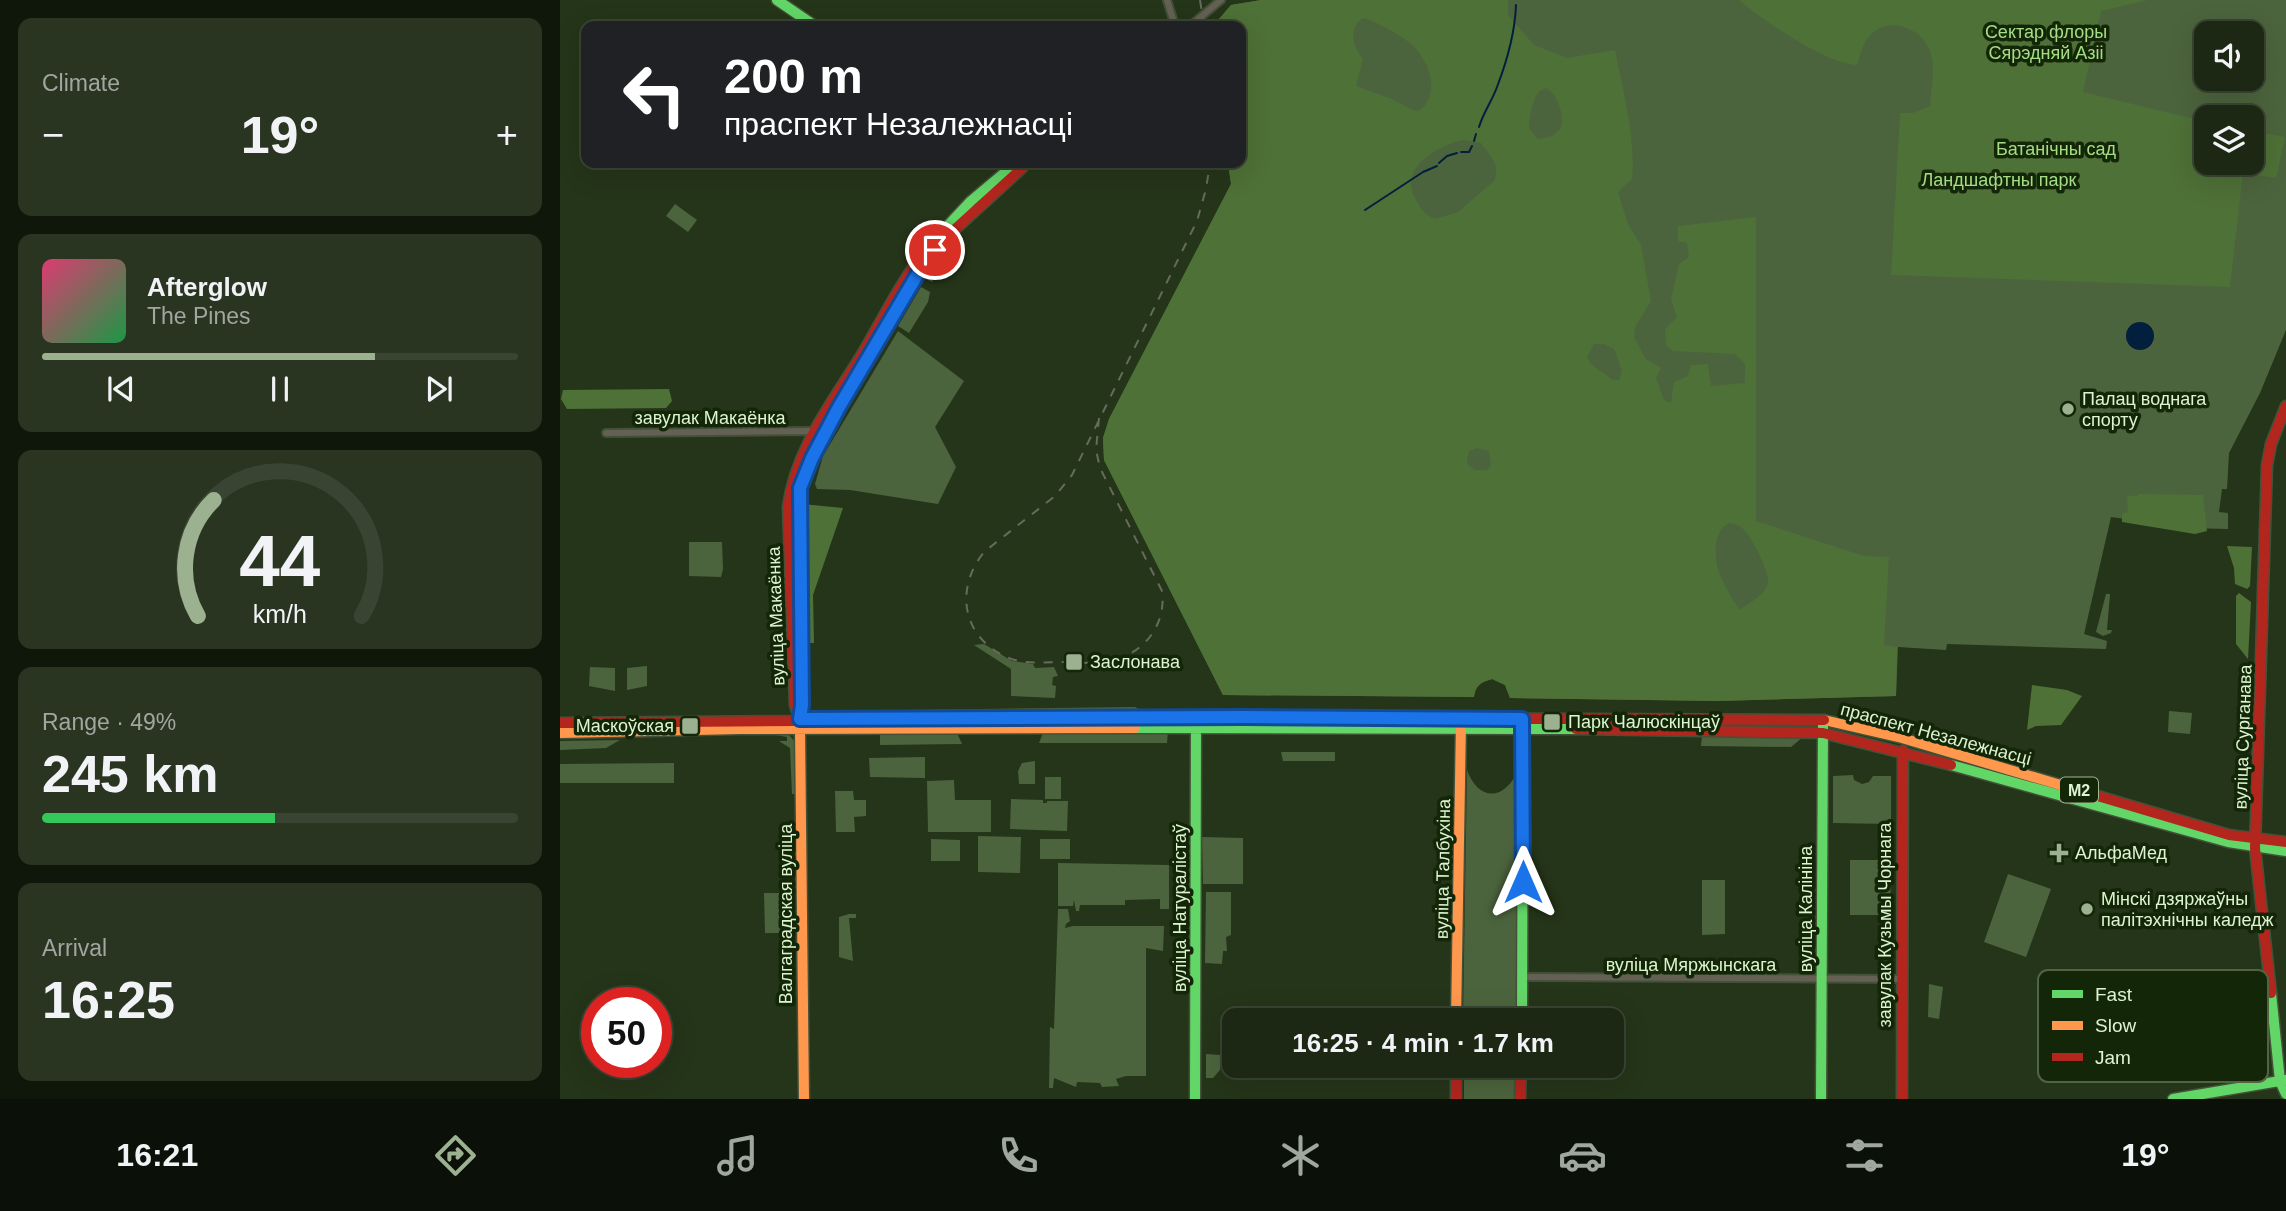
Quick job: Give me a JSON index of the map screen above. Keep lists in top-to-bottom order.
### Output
{
  "streets": {
    "main road": [
      "вуліца Макаёнка",
      "праспект Незалежнасці",
      "вуліца Сурганава",
      "М2",
      "вуліца Талбухіна",
      "вуліца Натуралістаў",
      "вуліца Калініна",
      "Валгаградская вуліца",
      "завулак Кузьмы Чорнага"
    ],
    "street": ["завулак Макаёнка", "вуліца Мяржынскага"]
  },
  "crossings": [
    ["завулак Макаёнка", "вуліца Макаёнка"],
    ["вуліца Макаёнка", "праспект Незалежнасці"],
    ["вуліца Макаёнка", "Валгаградская вуліца"],
    ["праспект Незалежнасці", "вуліца Сурганава"],
    ["праспект Незалежнасці", "вуліца Талбухіна"],
    ["праспект Незалежнасці", "вуліца Натуралістаў"],
    ["праспект Незалежнасці", "вуліца Калініна"],
    ["праспект Незалежнасці", "Валгаградская вуліца"],
    ["праспект Незалежнасці", "завулак Кузьмы Чорнага"],
    ["вуліца Калініна", "вуліца Мяржынскага"],
    ["завулак Кузьмы Чорнага", "вуліца Мяржынскага"]
  ],
  "parks": ["Сектар флоры Сярэдняй Азіі", "Батанічны сад", "Ландшафтны парк"],
  "places": {
    "other": ["Палац воднага спорту", "Мінскі дзяржаўны палітэхнічны каледж"],
    "transit": ["Заслонава", "Парк Чалюскінцаў", "Маскоўская"],
    "health": ["АльфаМед"]
  },
  "legend": ["Fast", "Slow", "Jam"],
  "page": {
    "tile": [
      "Climate",
      ["Range · 49%", "245 km"],
      ["Arrival", "16:25"]
    ],
    "turn": ["200 m", "праспект Незалежнасці"],
    "heat": ["−", "19°", "+"],
    "song": ["Afterglow", "The Pines"],
    "limit": "50",
    "trip": "16:25 · 4 min · 1.7 km",
    "tabs": ["16:21", "19°"],
    "gauge": ["44", "km/h"]
  }
}
